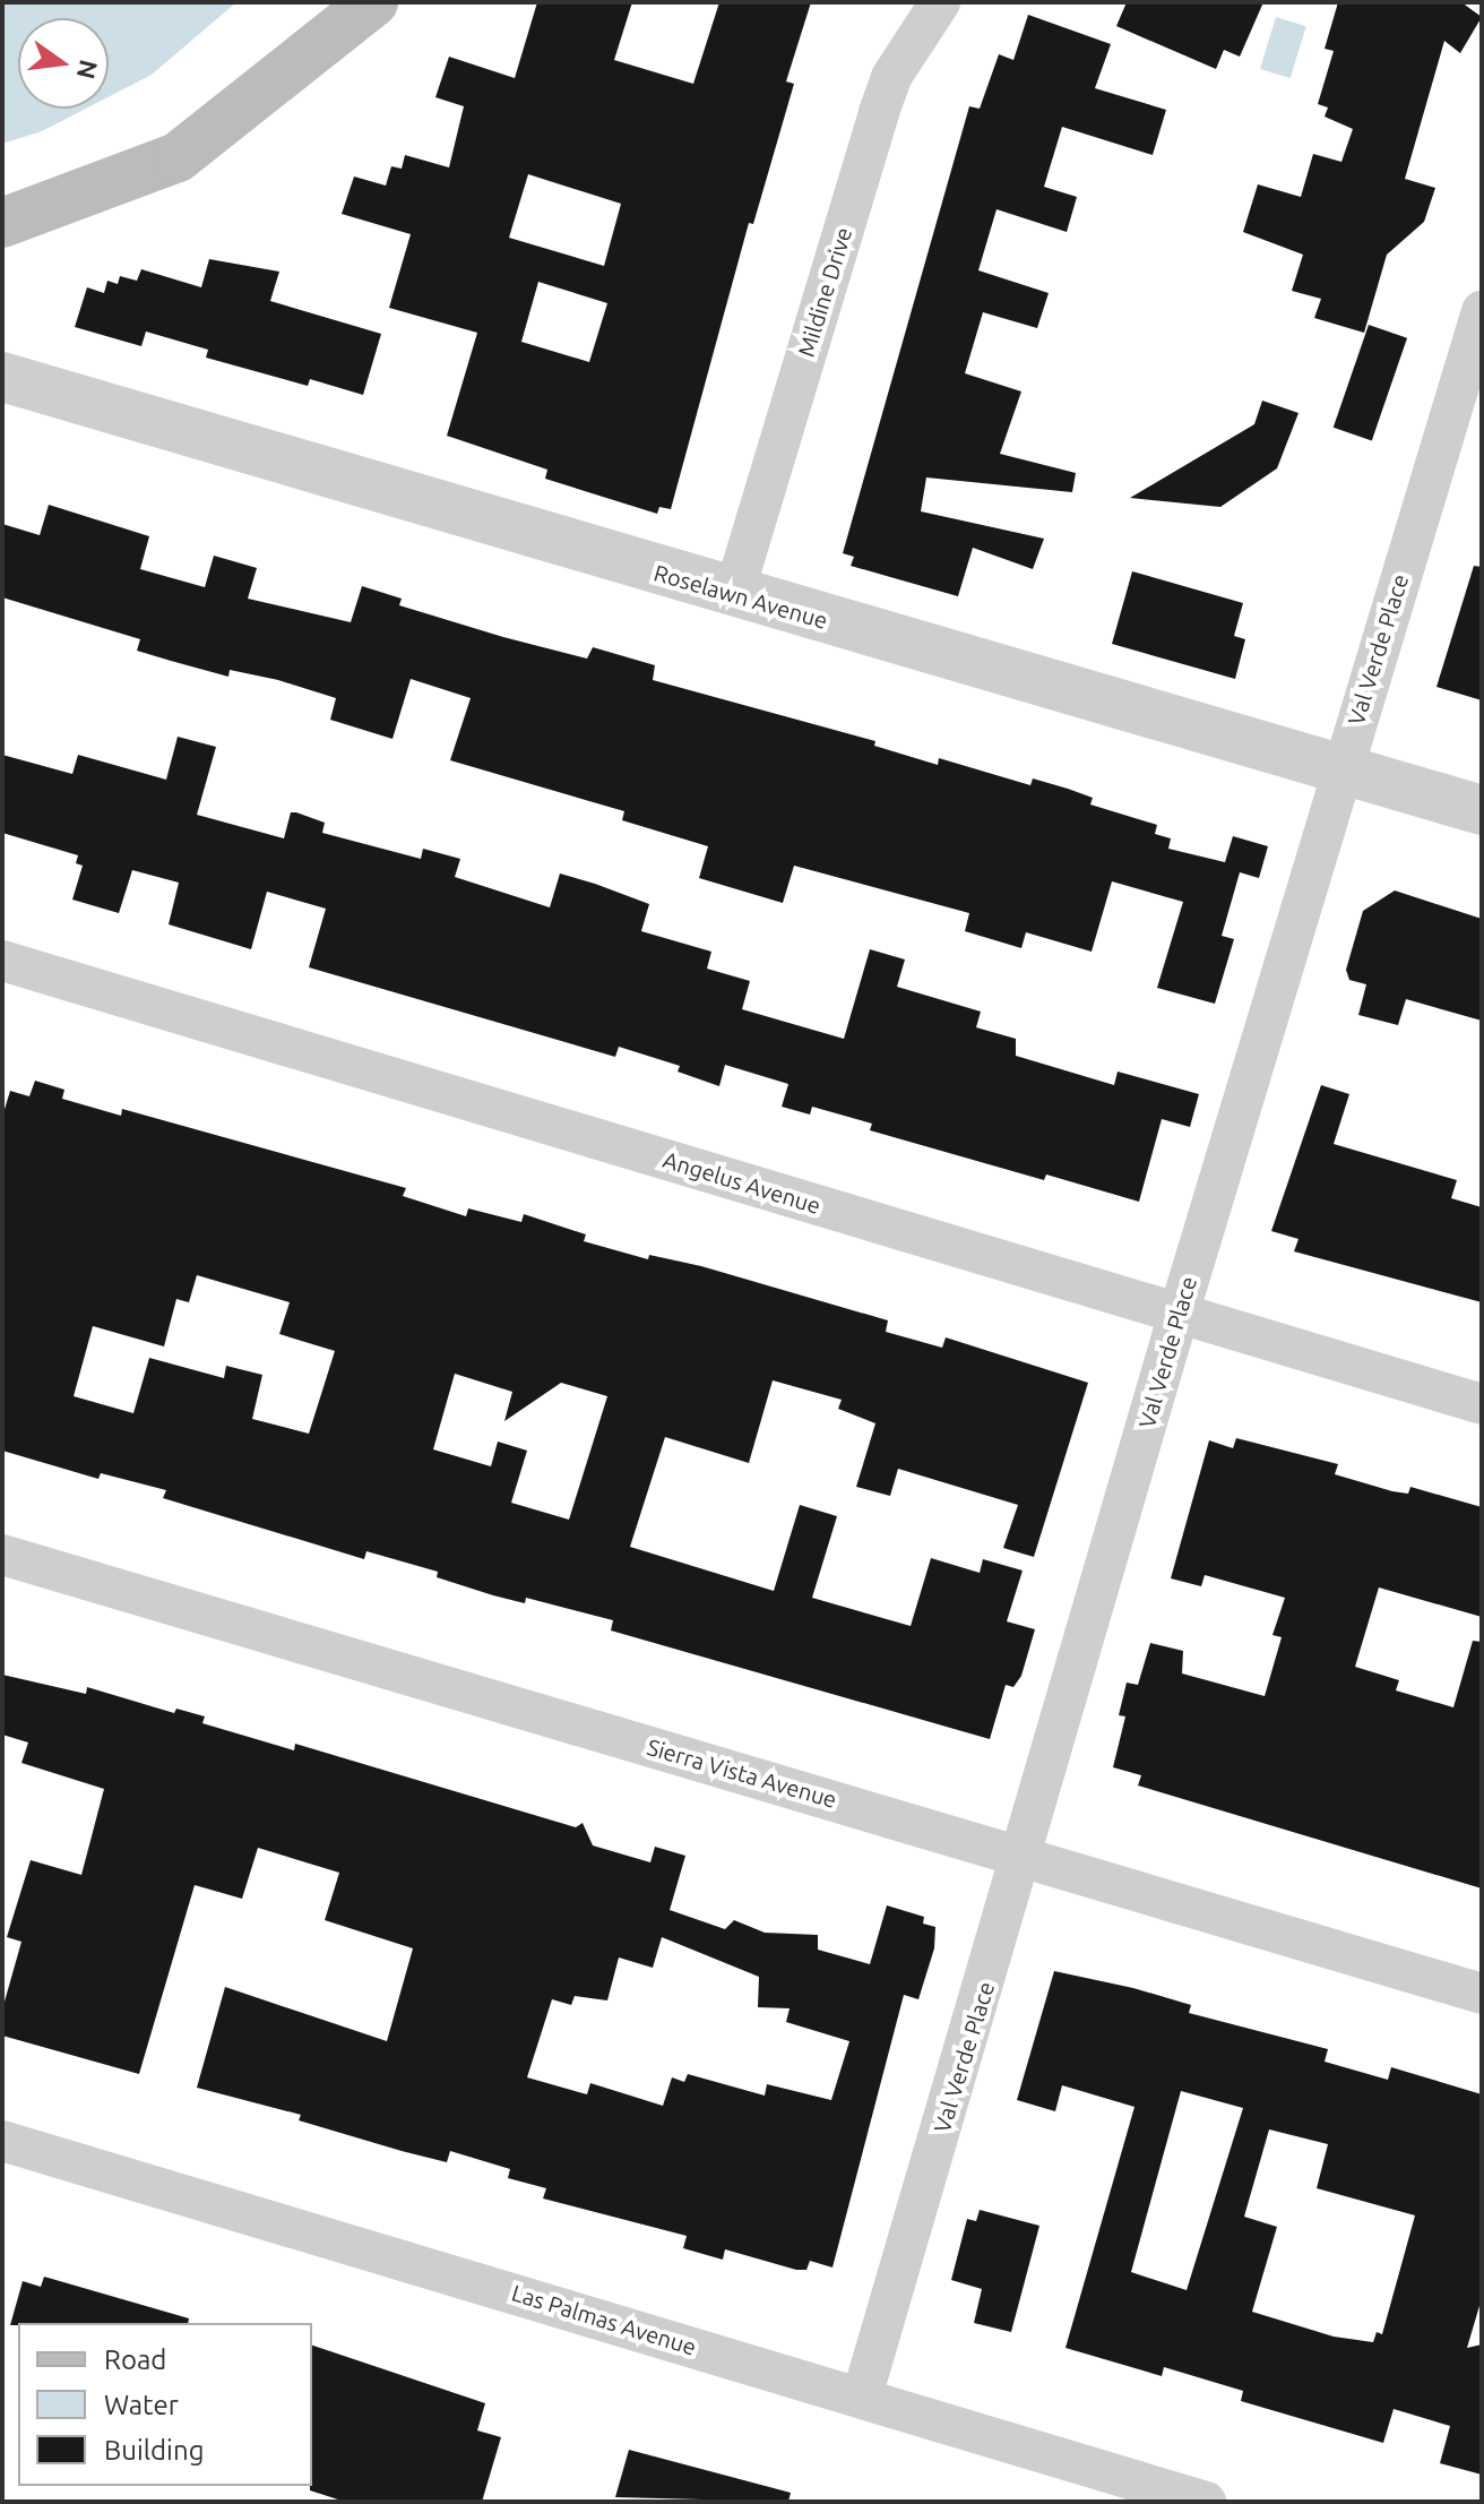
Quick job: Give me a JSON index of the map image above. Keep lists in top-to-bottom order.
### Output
{
  "streets": {
    "street": [
      "Mildine Drive",
      "Roselawn Avenue",
      "Val Verde Place",
      "Angelus Avenue",
      "Sierra Vista Avenue",
      "Las Palmas Avenue"
    ]
  },
  "crossings": [
    ["Mildine Drive", "Roselawn Avenue"],
    ["Roselawn Avenue", "Val Verde Place"],
    ["Val Verde Place", "Angelus Avenue"],
    ["Val Verde Place", "Sierra Vista Avenue"],
    ["Val Verde Place", "Las Palmas Avenue"]
  ],
  "legend": ["Road", "Water", "Building"],
  "north": "right"
}
